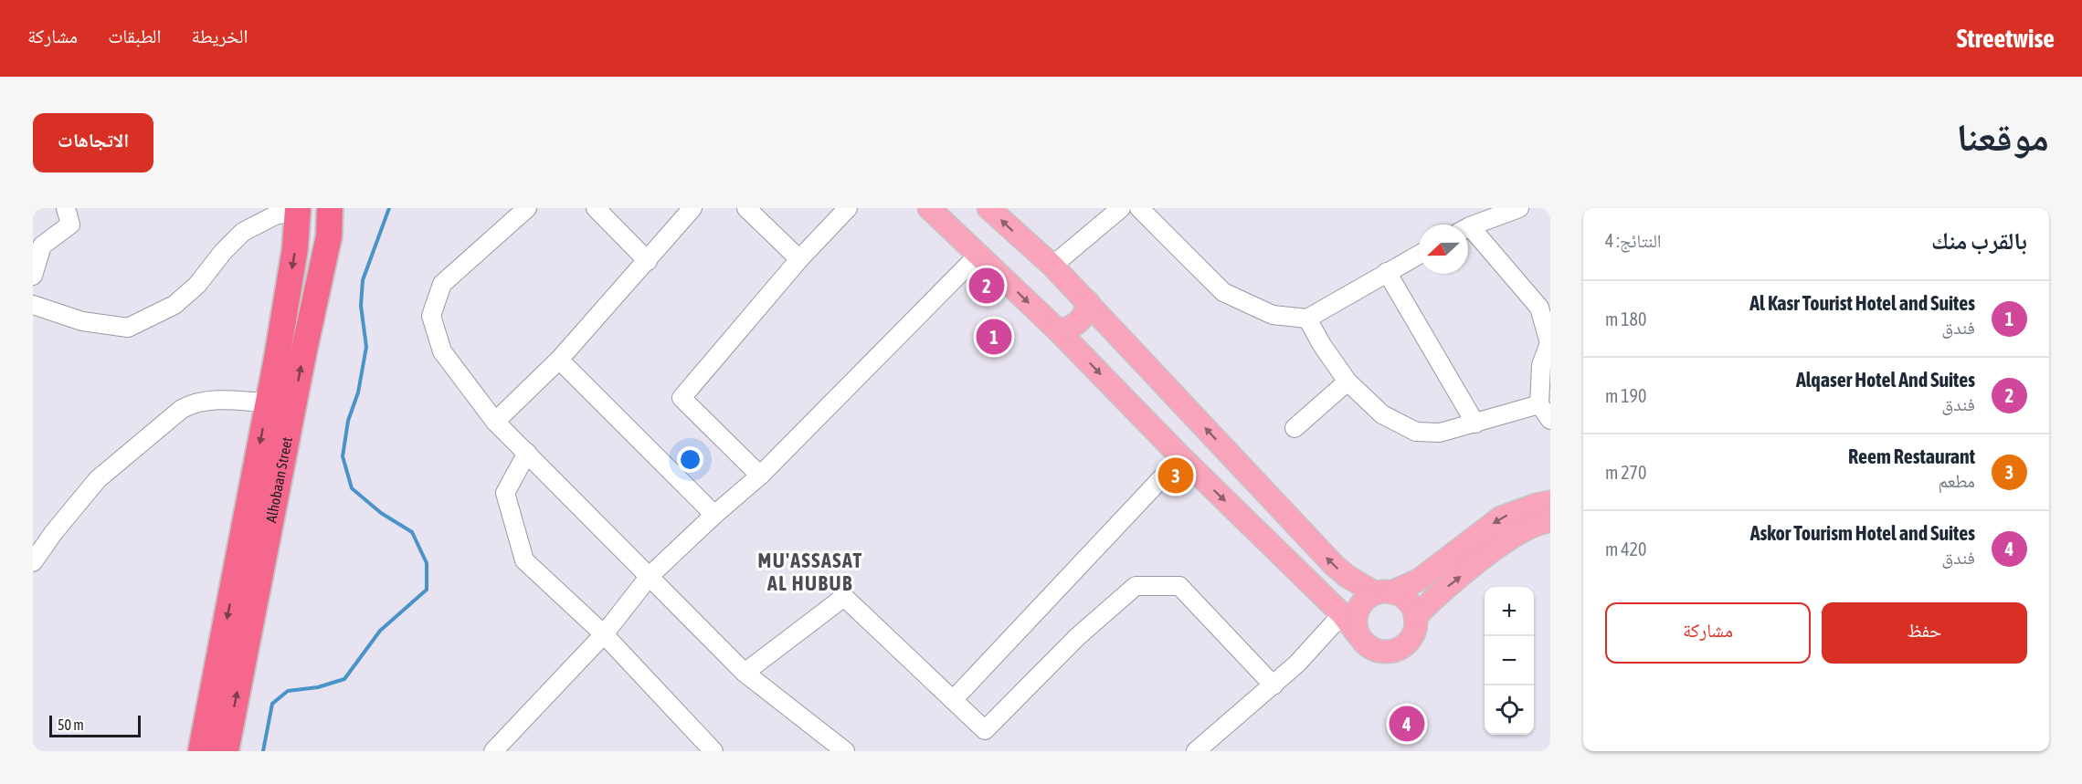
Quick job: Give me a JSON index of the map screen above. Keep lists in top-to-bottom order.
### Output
{
  "streets": {
    "highway": ["Alhobaan Street"]
  },
  "districts": ["MU'ASSASAT AL HUBUB"],
  "scale_bar": "50 m",
  "north": "left",
  "page": {
    "header": "Streetwise",
    "nav": ["الخريطة", "الطبقات", "مشاركة"],
    "title": "موقعنا",
    "buttons": [
      "الاتجاهات",
      ["حفظ", "مشاركة"]
    ],
    "heading": ["بالقرب منك", "النتائج: 4"],
    "pins": [
      "2",
      "1",
      "3",
      "4"
    ],
    "list": [
      {
        "mark": "1",
        "name": "Al Kasr Tourist Hotel and Suites",
        "note": "فندق",
        "value": "180 m"
      },
      {
        "mark": "2",
        "name": "Alqaser Hotel And Suites",
        "note": "فندق",
        "value": "190 m"
      },
      {
        "mark": "3",
        "name": "Reem Restaurant",
        "note": "مطعم",
        "value": "270 m"
      },
      {
        "mark": "4",
        "name": "Askor Tourism Hotel and Suites",
        "note": "فندق",
        "value": "420 m"
      }
    ],
    "map_buttons": ["+", "−"],
    "scale": "50 m"
  }
}
